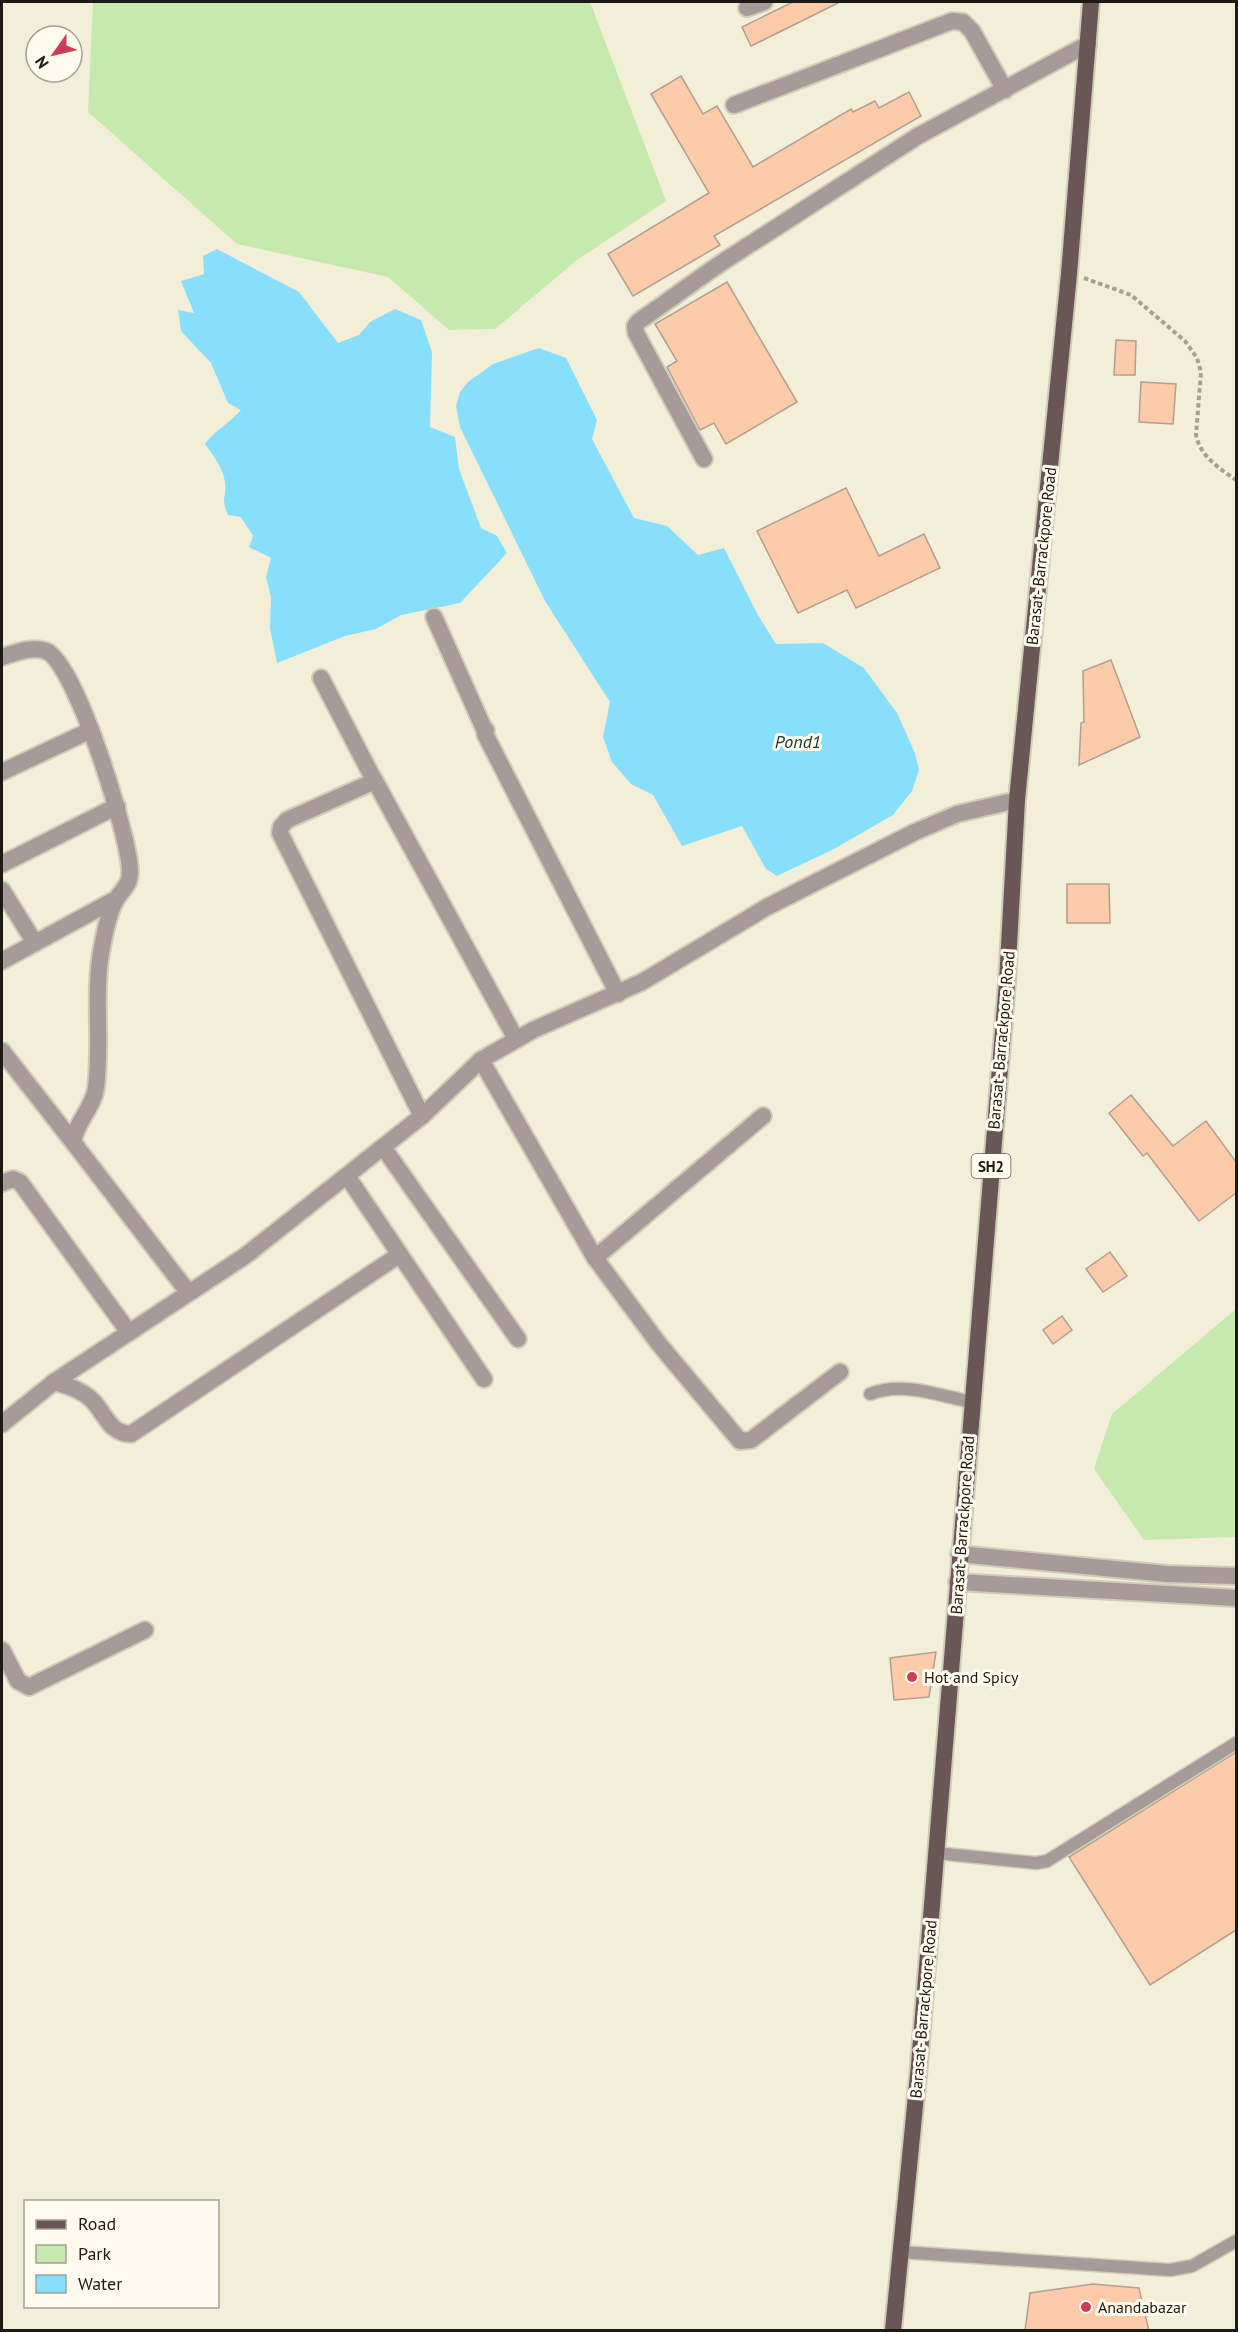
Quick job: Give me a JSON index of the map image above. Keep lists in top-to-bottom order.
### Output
{
  "streets": {
    "main road": ["Barasat- Barrackpore Road", "SH2"]
  },
  "water": ["Pond1"],
  "places": ["Hot and Spicy", "Anandabazar"],
  "legend": ["Road", "Park", "Water"],
  "north": "bottom left"
}
